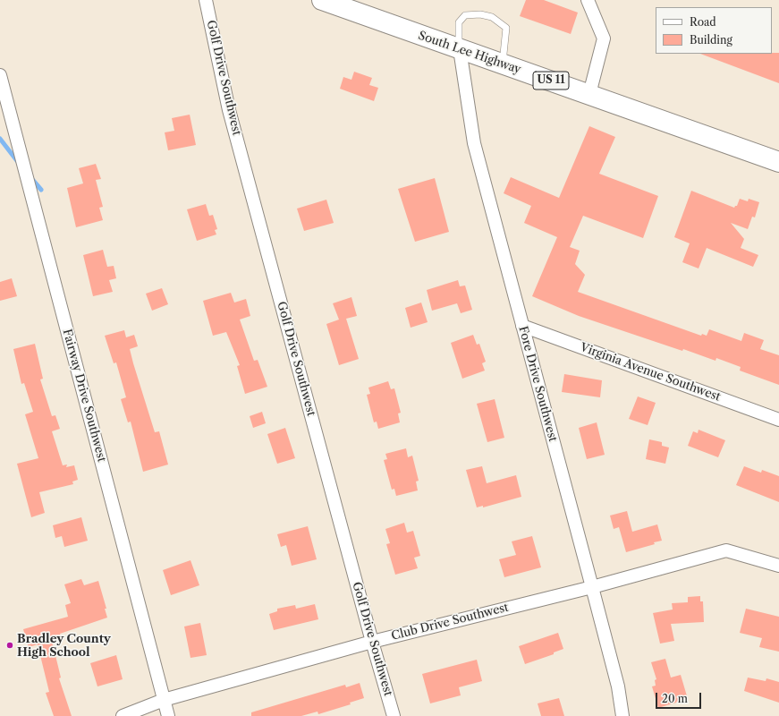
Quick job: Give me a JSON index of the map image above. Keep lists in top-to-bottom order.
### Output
{
  "streets": {
    "main road": ["South Lee Highway", "US 11"],
    "street": [
      "Golf Drive Southwest",
      "Virginia Avenue Southwest",
      "Fore Drive Southwest",
      "Fairway Drive Southwest",
      "Club Drive Southwest"
    ]
  },
  "crossings": [
    ["South Lee Highway", "Fore Drive Southwest"],
    ["Golf Drive Southwest", "Club Drive Southwest"],
    ["Virginia Avenue Southwest", "Fore Drive Southwest"],
    ["Fore Drive Southwest", "Club Drive Southwest"],
    ["Fairway Drive Southwest", "Club Drive Southwest"]
  ],
  "places": ["Bradley County High School"],
  "legend": ["Road", "Building"],
  "scale_bar": "20 m"
}
